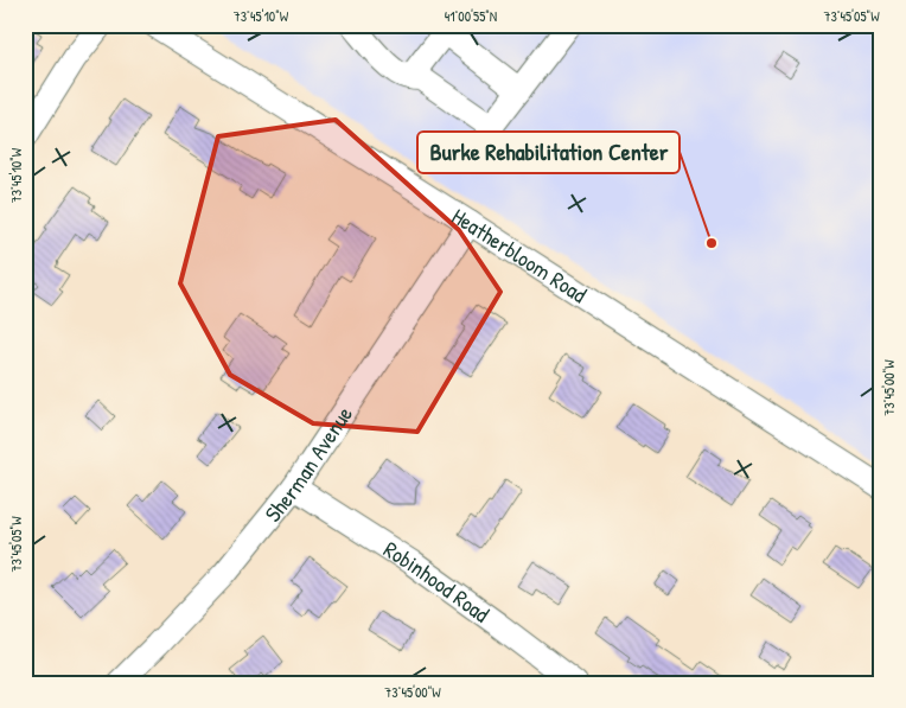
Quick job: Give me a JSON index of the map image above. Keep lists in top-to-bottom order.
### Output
{
  "streets": {
    "street": ["Heatherbloom Road", "Sherman Avenue", "Robinhood Road"]
  },
  "crossings": [
    ["Heatherbloom Road", "Sherman Avenue"],
    ["Sherman Avenue", "Robinhood Road"]
  ],
  "places": ["Burke Rehabilitation Center"],
  "coordinates": [
    "73°45'10\"W",
    "41°00'55\"N",
    "73°45'05\"W",
    "73°45'00\"W"
  ]
}
